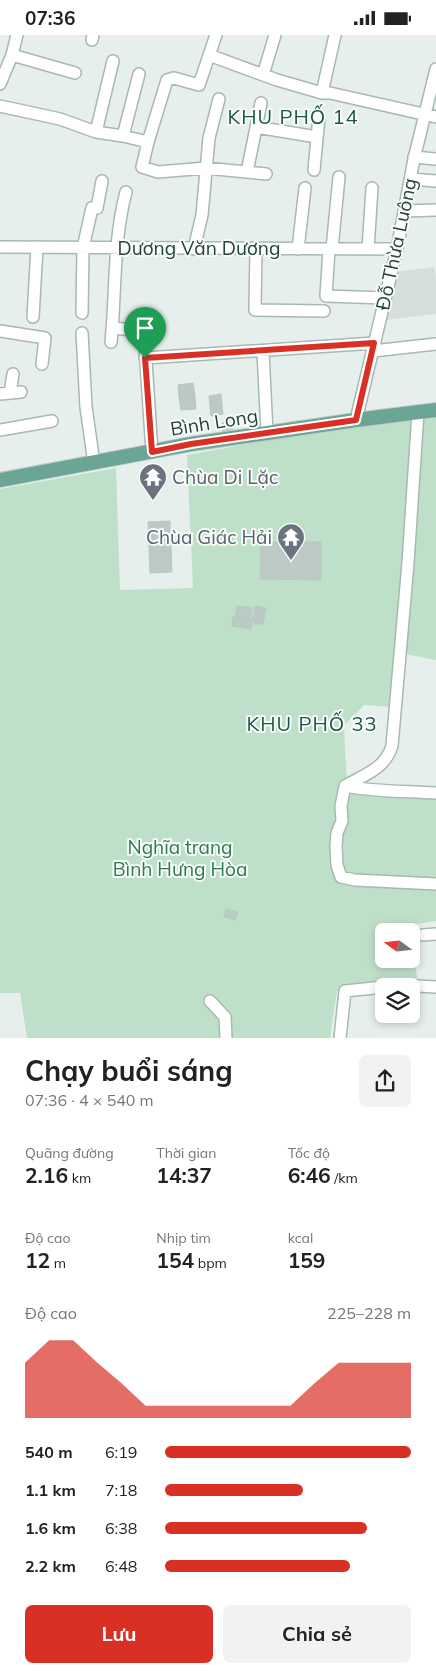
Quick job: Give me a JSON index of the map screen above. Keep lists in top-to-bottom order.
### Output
{
  "streets": {
    "main road": ["Bình Long"],
    "street": ["Đỗ Thừa Luông", "Dương Văn Dương"]
  },
  "crossings": [
    ["Đỗ Thừa Luông", "Dương Văn Dương"],
    ["Đỗ Thừa Luông", "Bình Long"]
  ],
  "districts": ["KHU PHỐ 14", "KHU PHỐ 33"],
  "parks": ["Nghĩa trang Bình Hưng Hòa"],
  "places": {
    "temple": ["Chùa Di Lặc", "Chùa Giác Hải"]
  },
  "north": "left",
  "page": {
    "status": "07:36",
    "heading": ["Chạy buổi sáng", "07:36 · 4 × 540 m"],
    "stats": [
      ["Quãng đường", "2.16 km"],
      ["Thời gian", "14:37"],
      ["Tốc độ", "6:46 /km"],
      ["Độ cao", "12 m"],
      ["Nhịp tim", "154 bpm"],
      ["kcal", "159"]
    ],
    "chart": ["Độ cao", "225–228 m"],
    "list": [
      {
        "name": "540 m",
        "note": "6:19"
      },
      {
        "name": "1.1 km",
        "note": "7:18"
      },
      {
        "name": "1.6 km",
        "note": "6:38"
      },
      {
        "name": "2.2 km",
        "note": "6:48"
      }
    ],
    "buttons": ["Lưu", "Chia sẻ"]
  }
}
